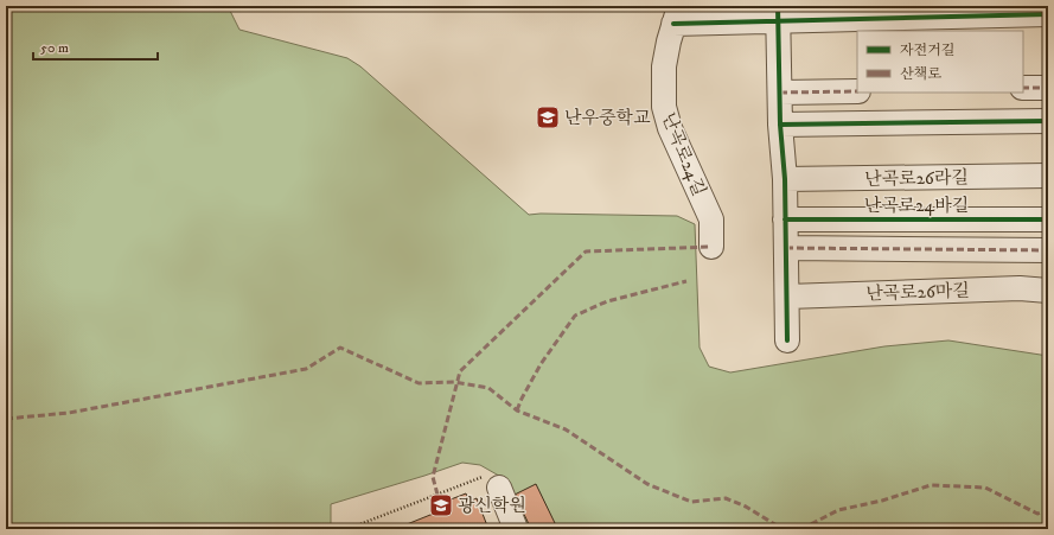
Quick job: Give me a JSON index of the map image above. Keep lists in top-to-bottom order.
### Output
{
  "streets": {
    "street": [
      "난곡로24길",
      "난곡로26라길",
      "난곡로24바길",
      "난곡로26마길"
    ]
  },
  "places": {
    "school or university": ["난우중학교", "광신학원"]
  },
  "legend": ["자전거길", "산책로"],
  "scale_bar": "50 m"
}
